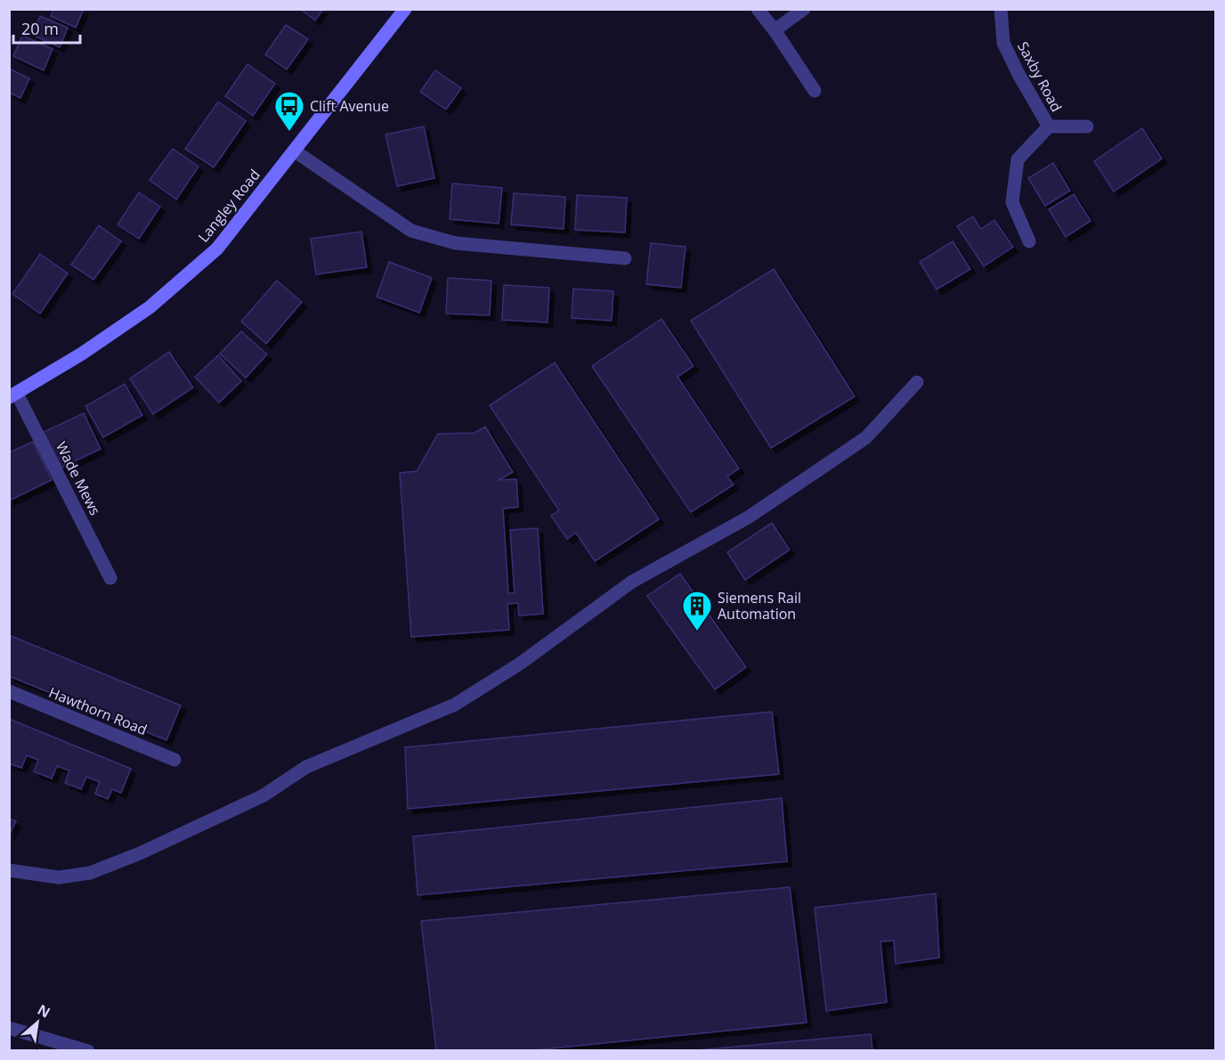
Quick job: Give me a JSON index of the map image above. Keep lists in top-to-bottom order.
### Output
{
  "streets": {
    "main road": ["Langley Road"],
    "street": ["Saxby Road", "Wade Mews", "Hawthorn Road"]
  },
  "crossings": [
    ["Langley Road", "Wade Mews"]
  ],
  "places": {
    "bus stop": ["Clift Avenue"],
    "building": ["Siemens Rail Automation"]
  },
  "scale_bar": "20 m",
  "north": "top right"
}
